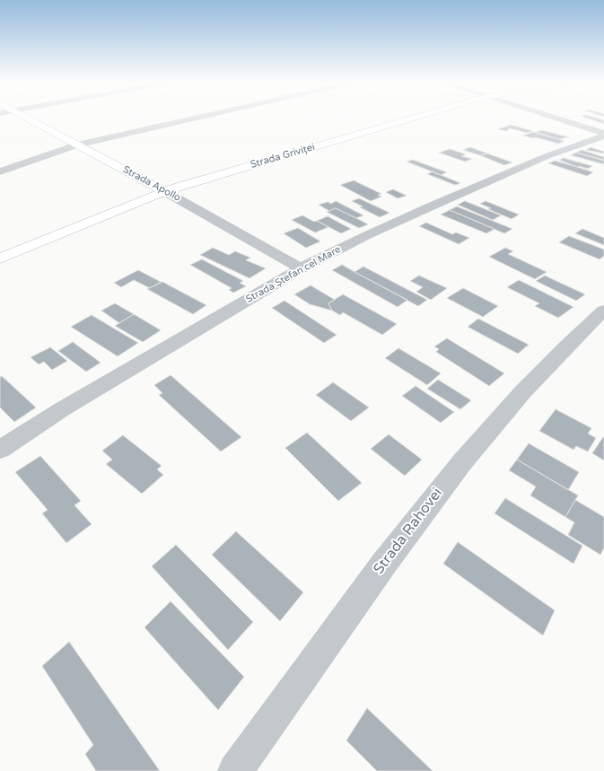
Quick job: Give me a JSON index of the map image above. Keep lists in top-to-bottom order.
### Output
{
  "streets": {
    "main road": ["Strada Griviței", "Strada Apollo"],
    "street": ["Strada Ștefan cel Mare", "Strada Rahovei"]
  },
  "crossings": [
    ["Strada Griviței", "Strada Apollo"],
    ["Strada Apollo", "Strada Ștefan cel Mare"]
  ]
}
